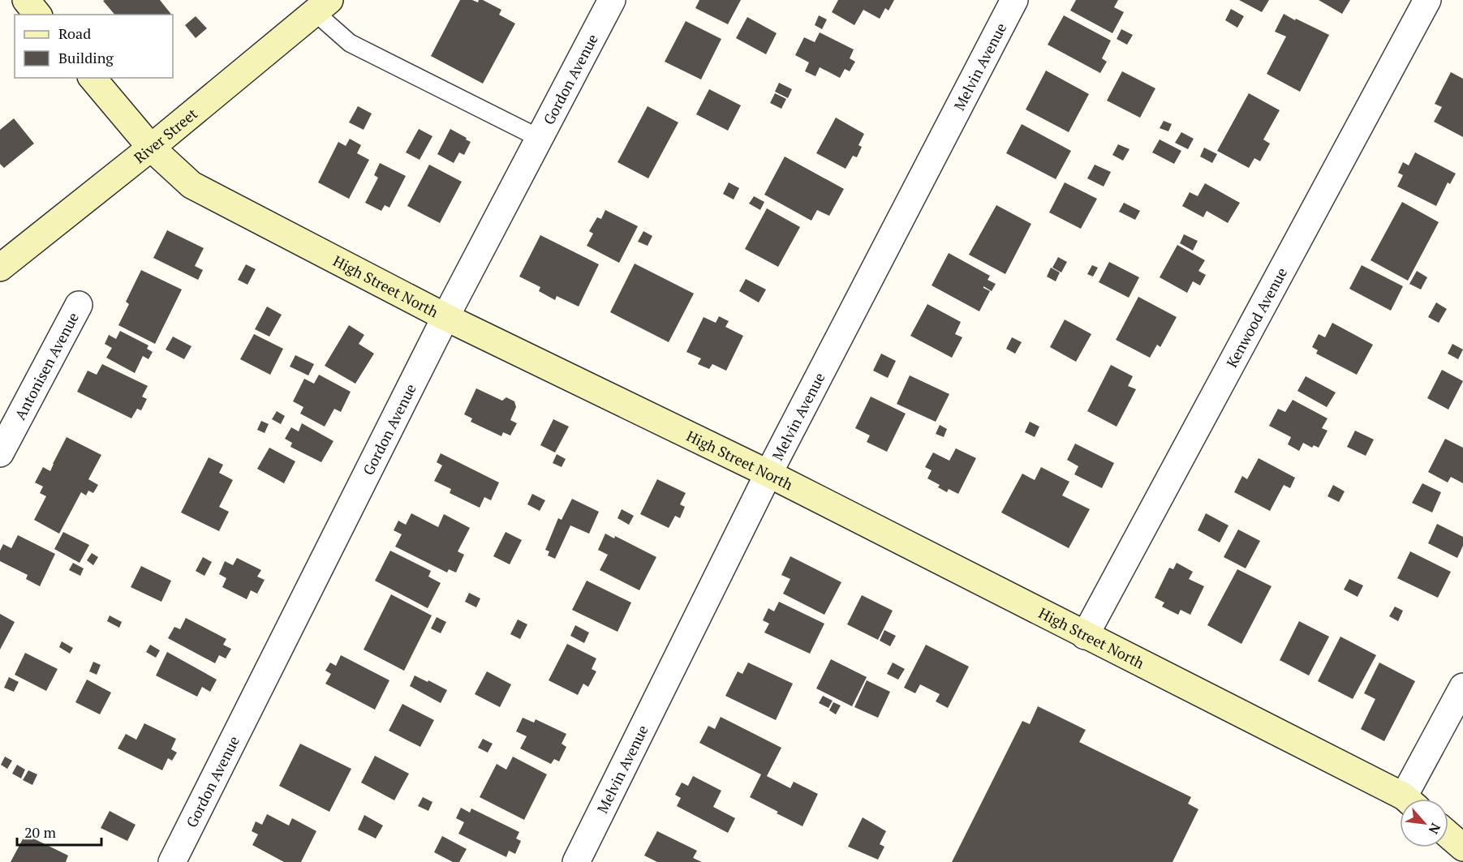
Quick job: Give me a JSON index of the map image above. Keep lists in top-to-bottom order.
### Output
{
  "streets": {
    "street": [
      "Melvin Avenue",
      "Gordon Avenue",
      "River Street",
      "High Street North",
      "Kenwood Avenue",
      "Antonisen Avenue"
    ]
  },
  "crossings": [
    ["Melvin Avenue", "High Street North"],
    ["Gordon Avenue", "High Street North"],
    ["River Street", "High Street North"],
    ["High Street North", "Kenwood Avenue"]
  ],
  "legend": ["Road", "Building"],
  "scale_bar": "20 m",
  "north": "bottom right"
}
